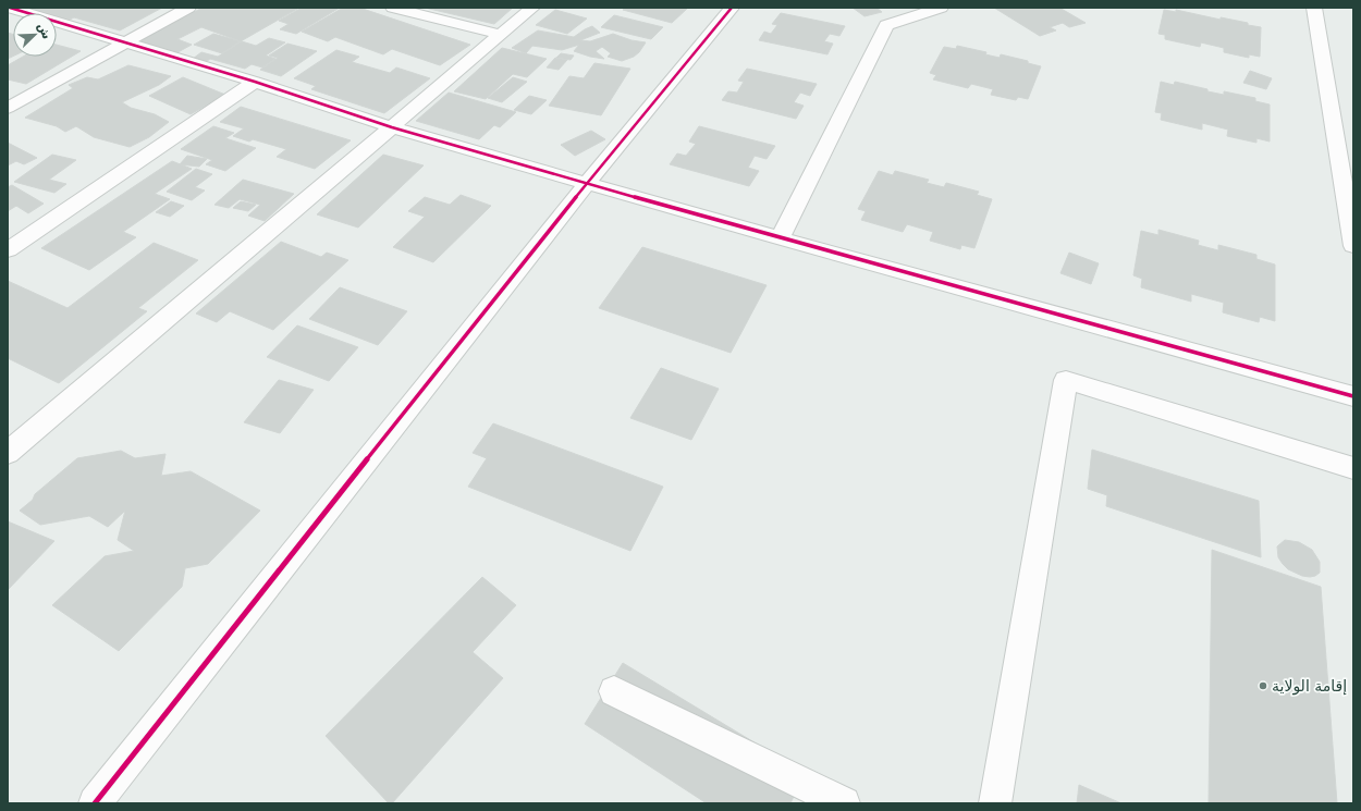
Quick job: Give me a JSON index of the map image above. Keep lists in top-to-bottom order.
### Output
{
  "places": ["إقامة الولاية"],
  "north": "top right"
}
